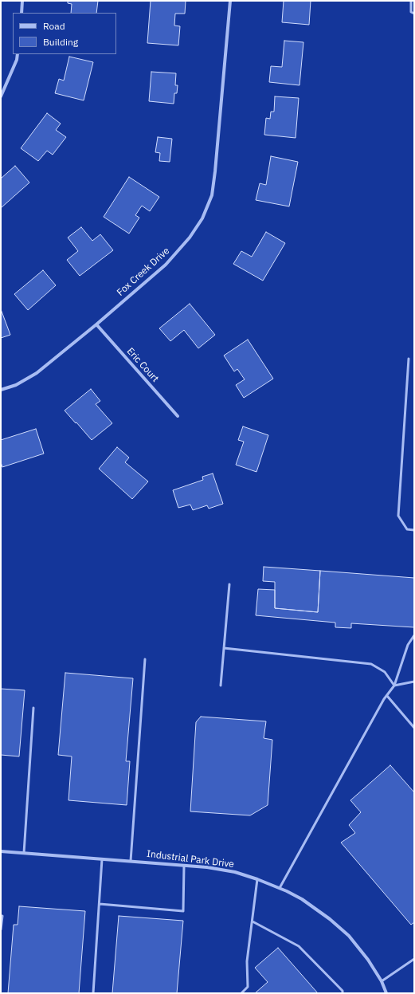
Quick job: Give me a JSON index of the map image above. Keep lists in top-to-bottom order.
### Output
{
  "streets": {
    "street": ["Fox Creek Drive", "Eric Court", "Industrial Park Drive"]
  },
  "crossings": [
    ["Fox Creek Drive", "Eric Court"]
  ],
  "legend": ["Road", "Building"]
}
